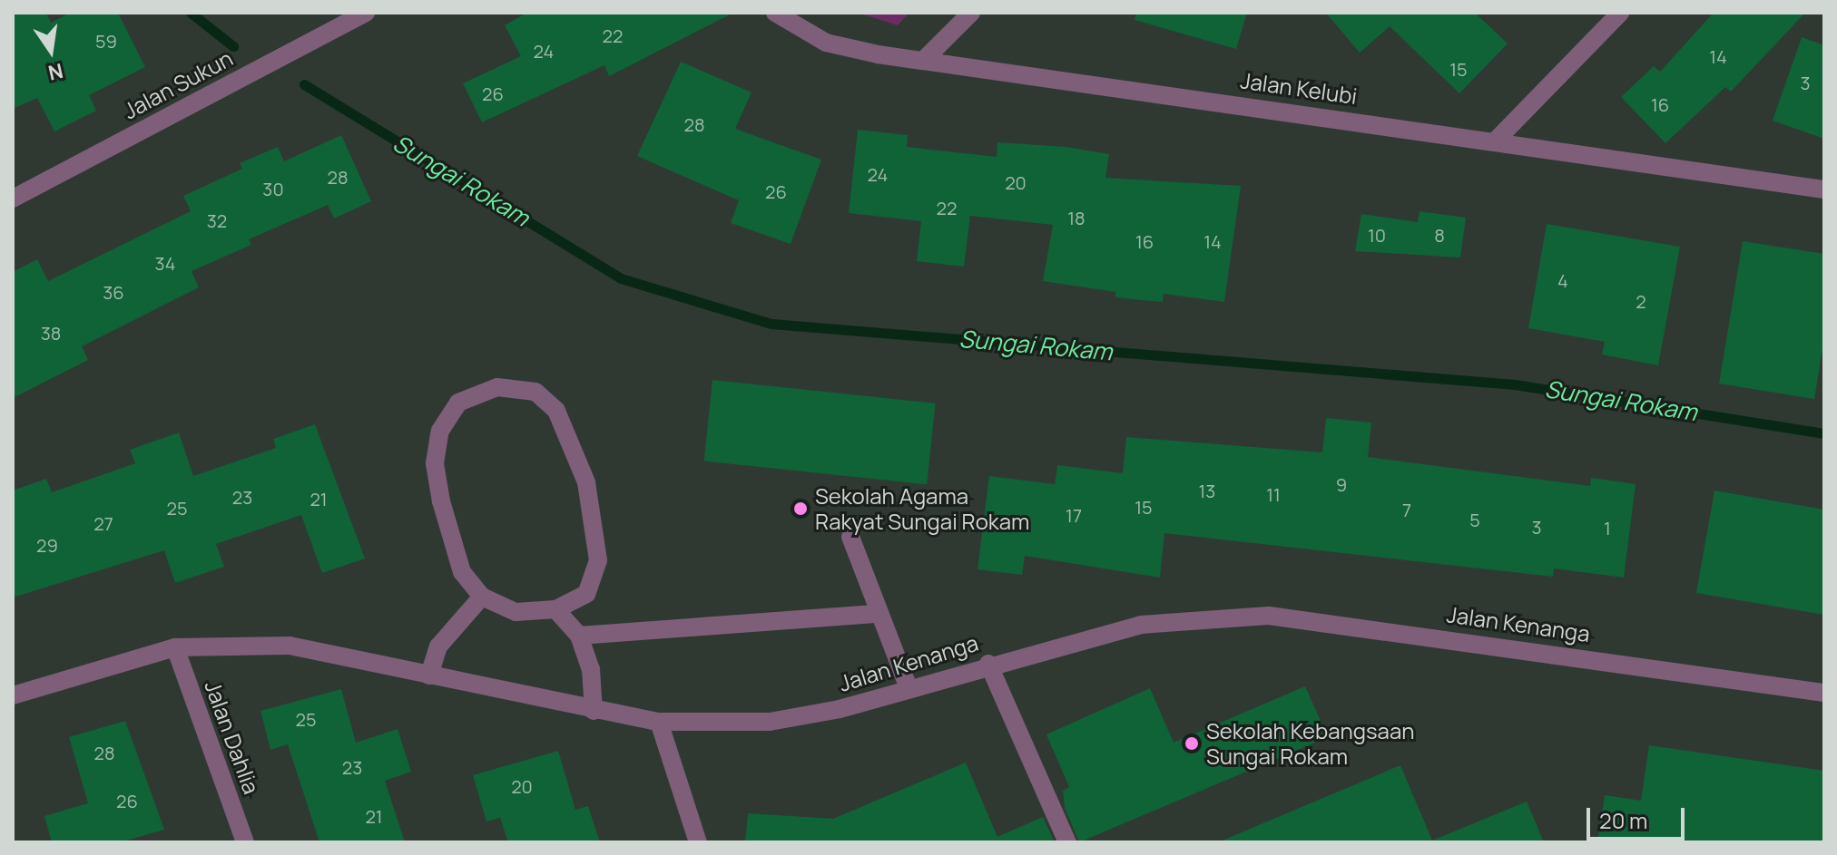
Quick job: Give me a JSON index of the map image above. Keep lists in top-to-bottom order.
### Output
{
  "streets": {
    "street": [
      "Jalan Sukun",
      "Jalan Kelubi",
      "Jalan Kenanga",
      "Jalan Dahlia"
    ]
  },
  "crossings": [
    ["Jalan Kenanga", "Jalan Dahlia"]
  ],
  "water": ["Sungai Rokam"],
  "places": ["Sekolah Agama Rakyat Sungai Rokam", "Sekolah Kebangsaan Sungai Rokam"],
  "house_numbers": [
    "22",
    "59",
    "24",
    "14",
    "15",
    "3",
    "26",
    "16",
    "28",
    "24",
    "28",
    "20",
    "30",
    "26",
    "22",
    "18",
    "32",
    "10",
    "8",
    "16",
    "14",
    "34",
    "4",
    "36",
    "2",
    "38",
    "9",
    "13",
    "11",
    "23",
    "21",
    "15",
    "25",
    "7",
    "17",
    "5",
    "27",
    "3",
    "1",
    "29",
    "25",
    "28",
    "23",
    "20",
    "26",
    "21"
  ],
  "scale_bar": "20 m",
  "north": "bottom"
}
